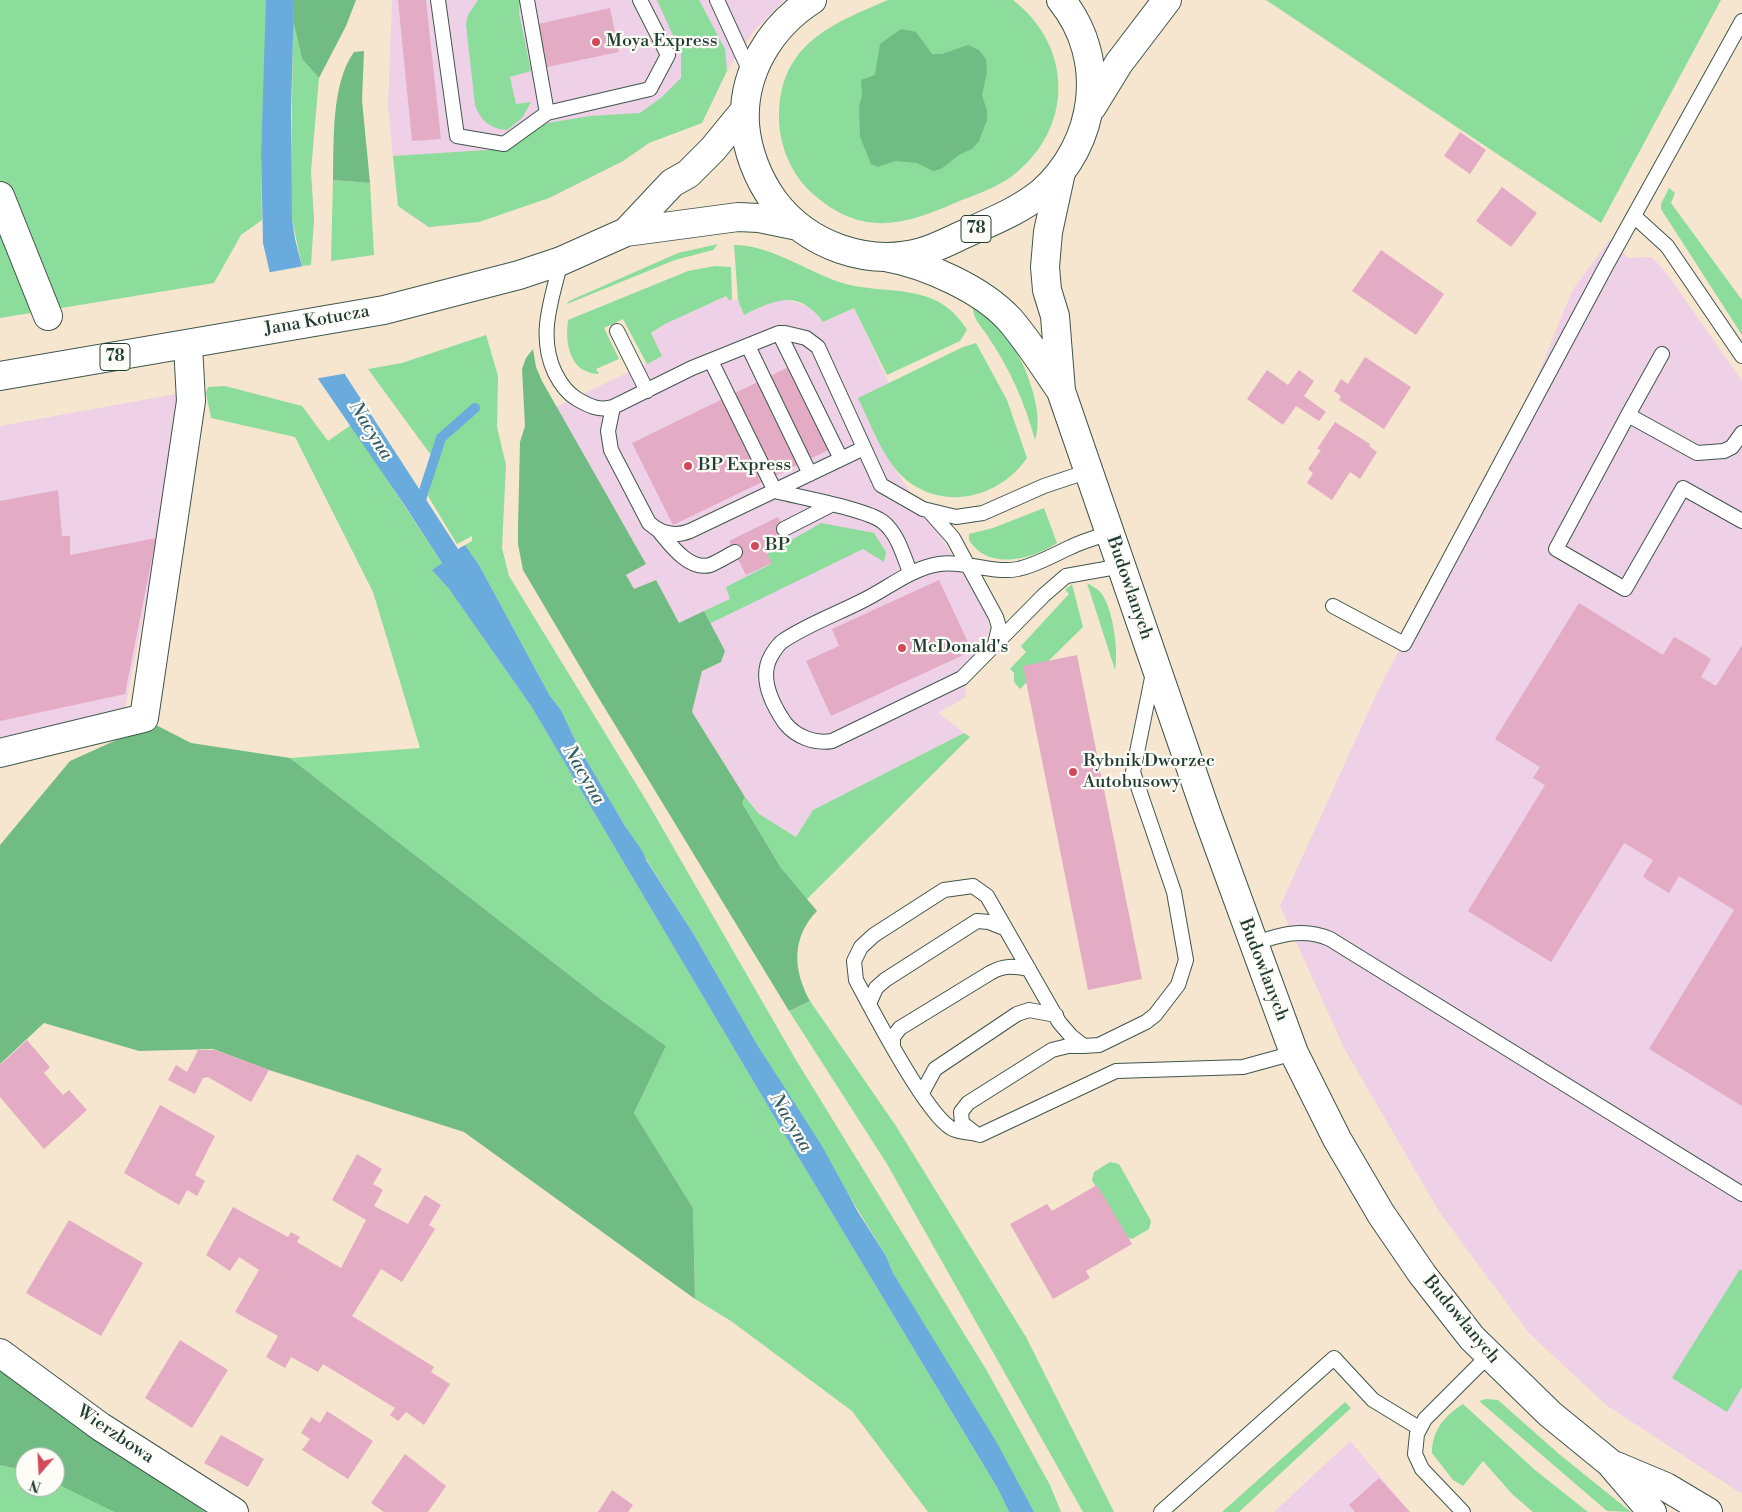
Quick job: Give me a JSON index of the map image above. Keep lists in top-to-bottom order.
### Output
{
  "streets": {
    "street": [
      "78",
      "Jana Kotucza",
      "Budowlanych",
      "Wierzbowa"
    ]
  },
  "crossings": [
    ["78", "Jana Kotucza"],
    ["78", "Budowlanych"]
  ],
  "water": ["Nacyna"],
  "places": [
    "Moya Express",
    "BP Express",
    "BP",
    "McDonald's",
    "Rybnik Dworzec Autobusowy"
  ],
  "north": "bottom"
}
